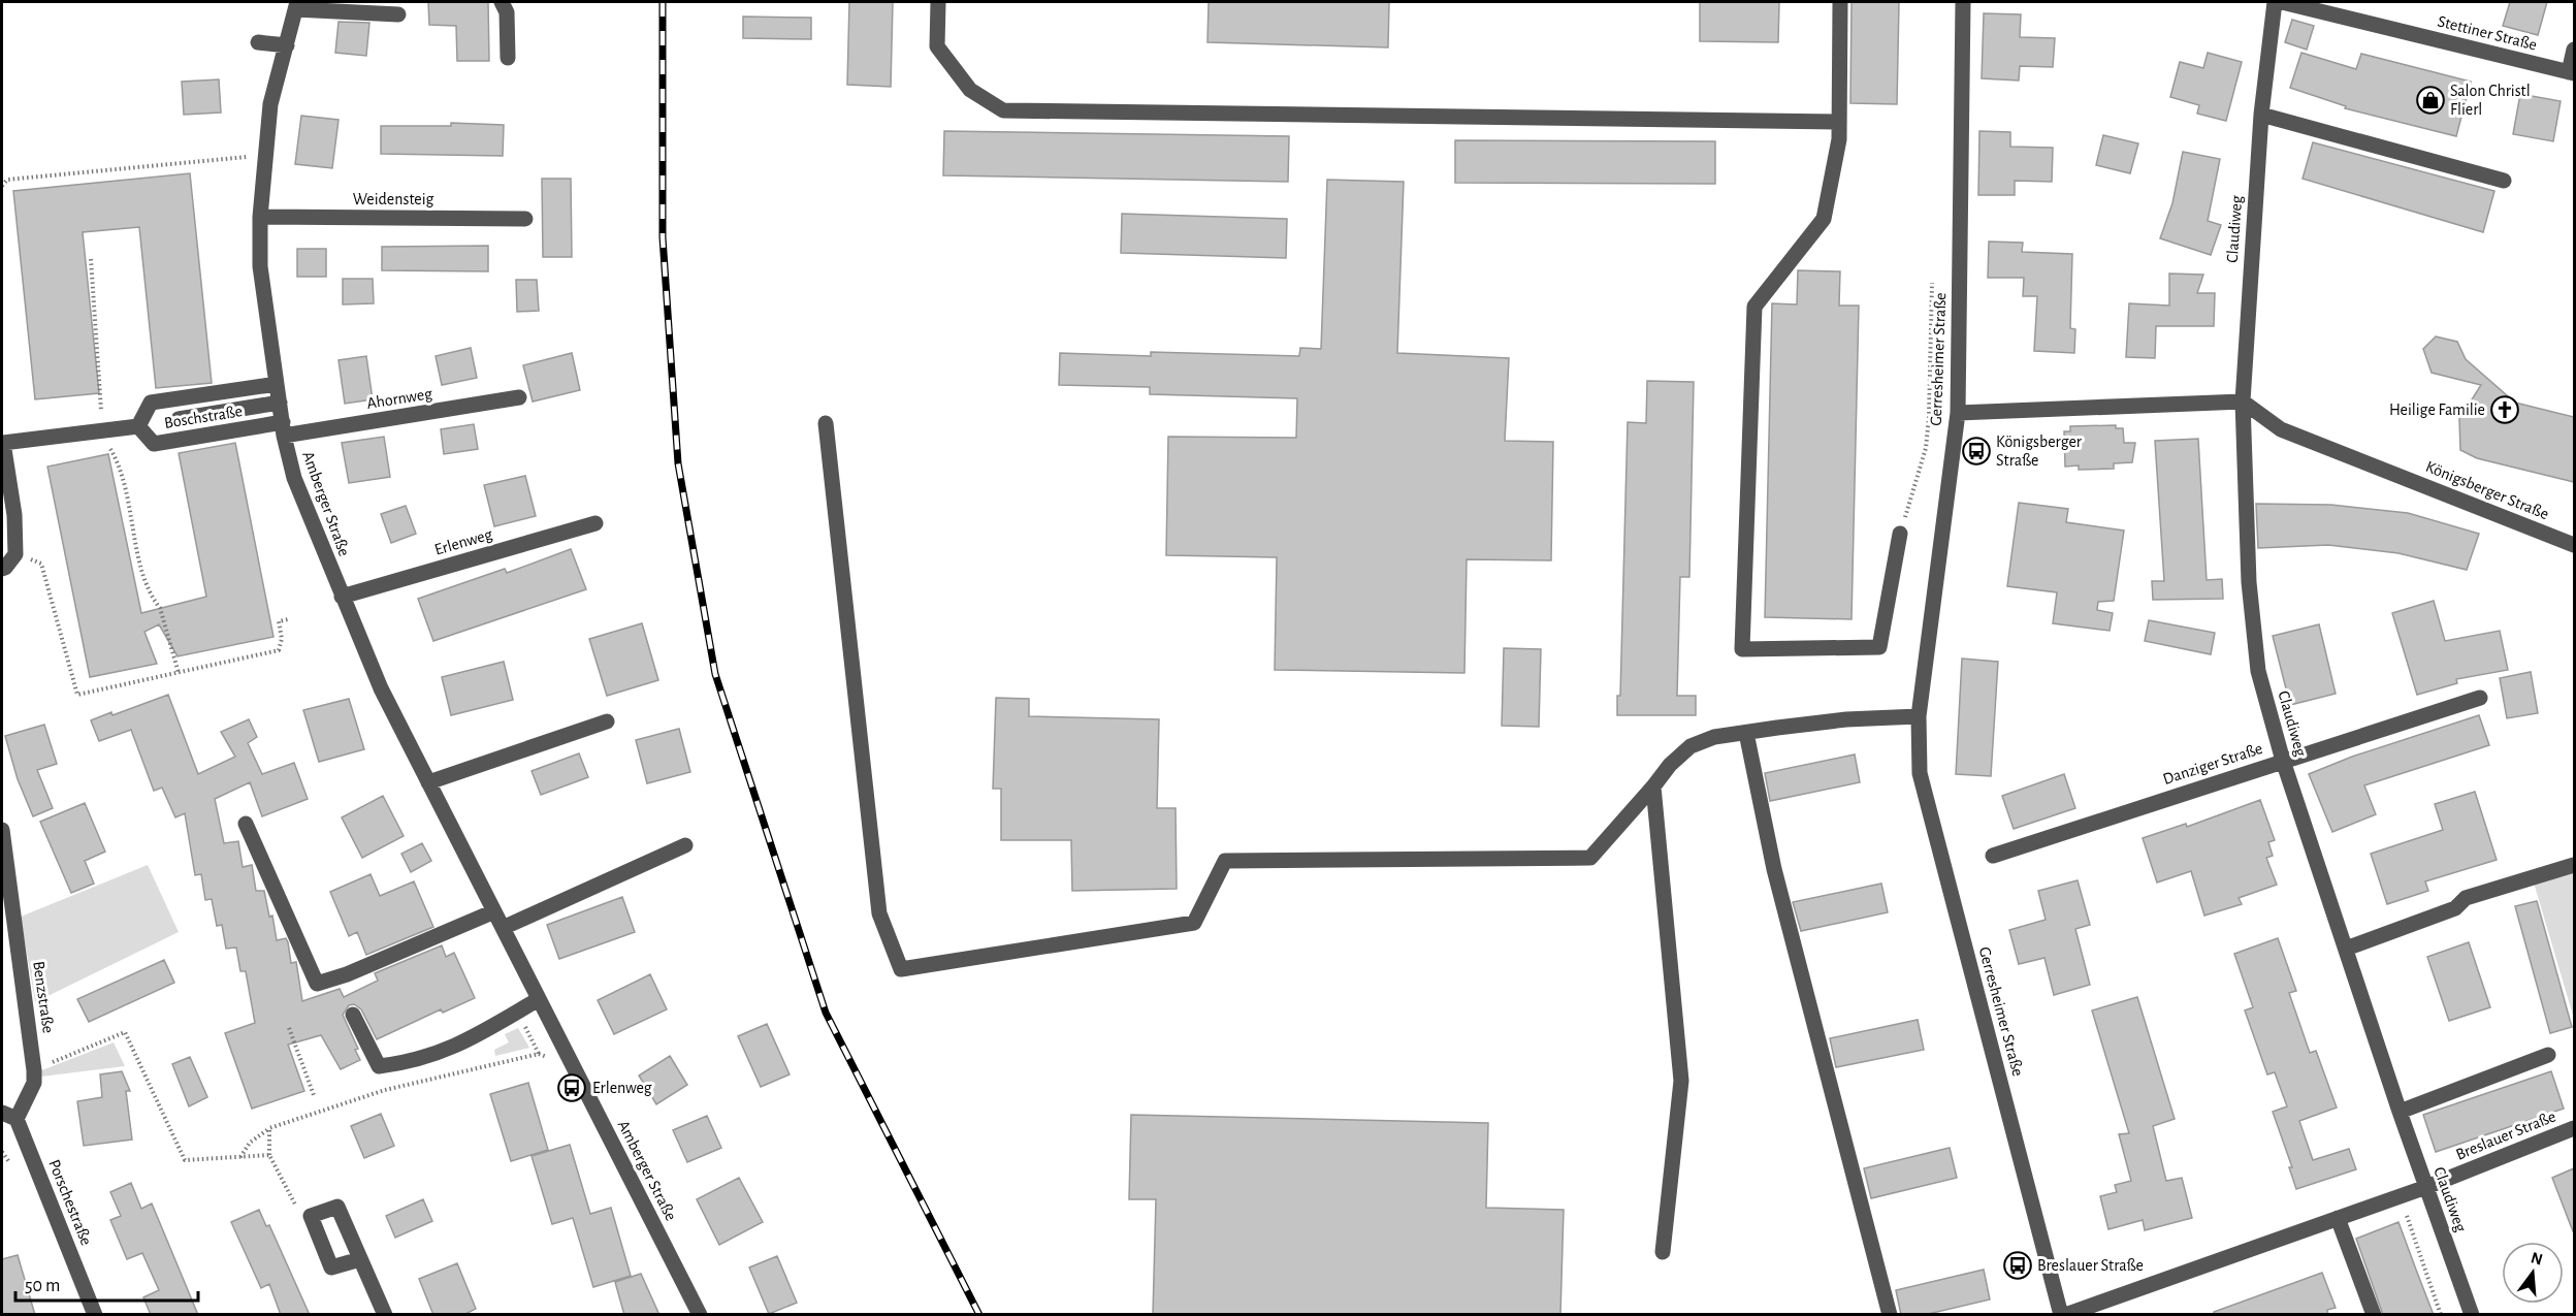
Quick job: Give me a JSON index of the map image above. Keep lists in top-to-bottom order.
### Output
{
  "streets": {
    "street": [
      "Stettiner Straße",
      "Weidensteig",
      "Claudiweg",
      "Gerresheimer Straße",
      "Ahornweg",
      "Boschstraße",
      "Königsberger Straße",
      "Amberger Straße",
      "Erlenweg",
      "Danziger Straße",
      "Benzstraße",
      "Breslauer Straße",
      "Porschestraße"
    ]
  },
  "crossings": [
    ["Weidensteig", "Amberger Straße"],
    ["Claudiweg", "Königsberger Straße"],
    ["Claudiweg", "Danziger Straße"],
    ["Claudiweg", "Breslauer Straße"],
    ["Gerresheimer Straße", "Breslauer Straße"],
    ["Ahornweg", "Boschstraße"],
    ["Ahornweg", "Amberger Straße"],
    ["Boschstraße", "Amberger Straße"],
    ["Amberger Straße", "Erlenweg"],
    ["Benzstraße", "Porschestraße"]
  ],
  "places": {
    "shop": ["Salon Christl Flierl"],
    "church": ["Heilige Familie"],
    "bus stop": ["Königsberger Straße", "Erlenweg", "Breslauer Straße"]
  },
  "scale_bar": "50 m",
  "north": "top"
}
